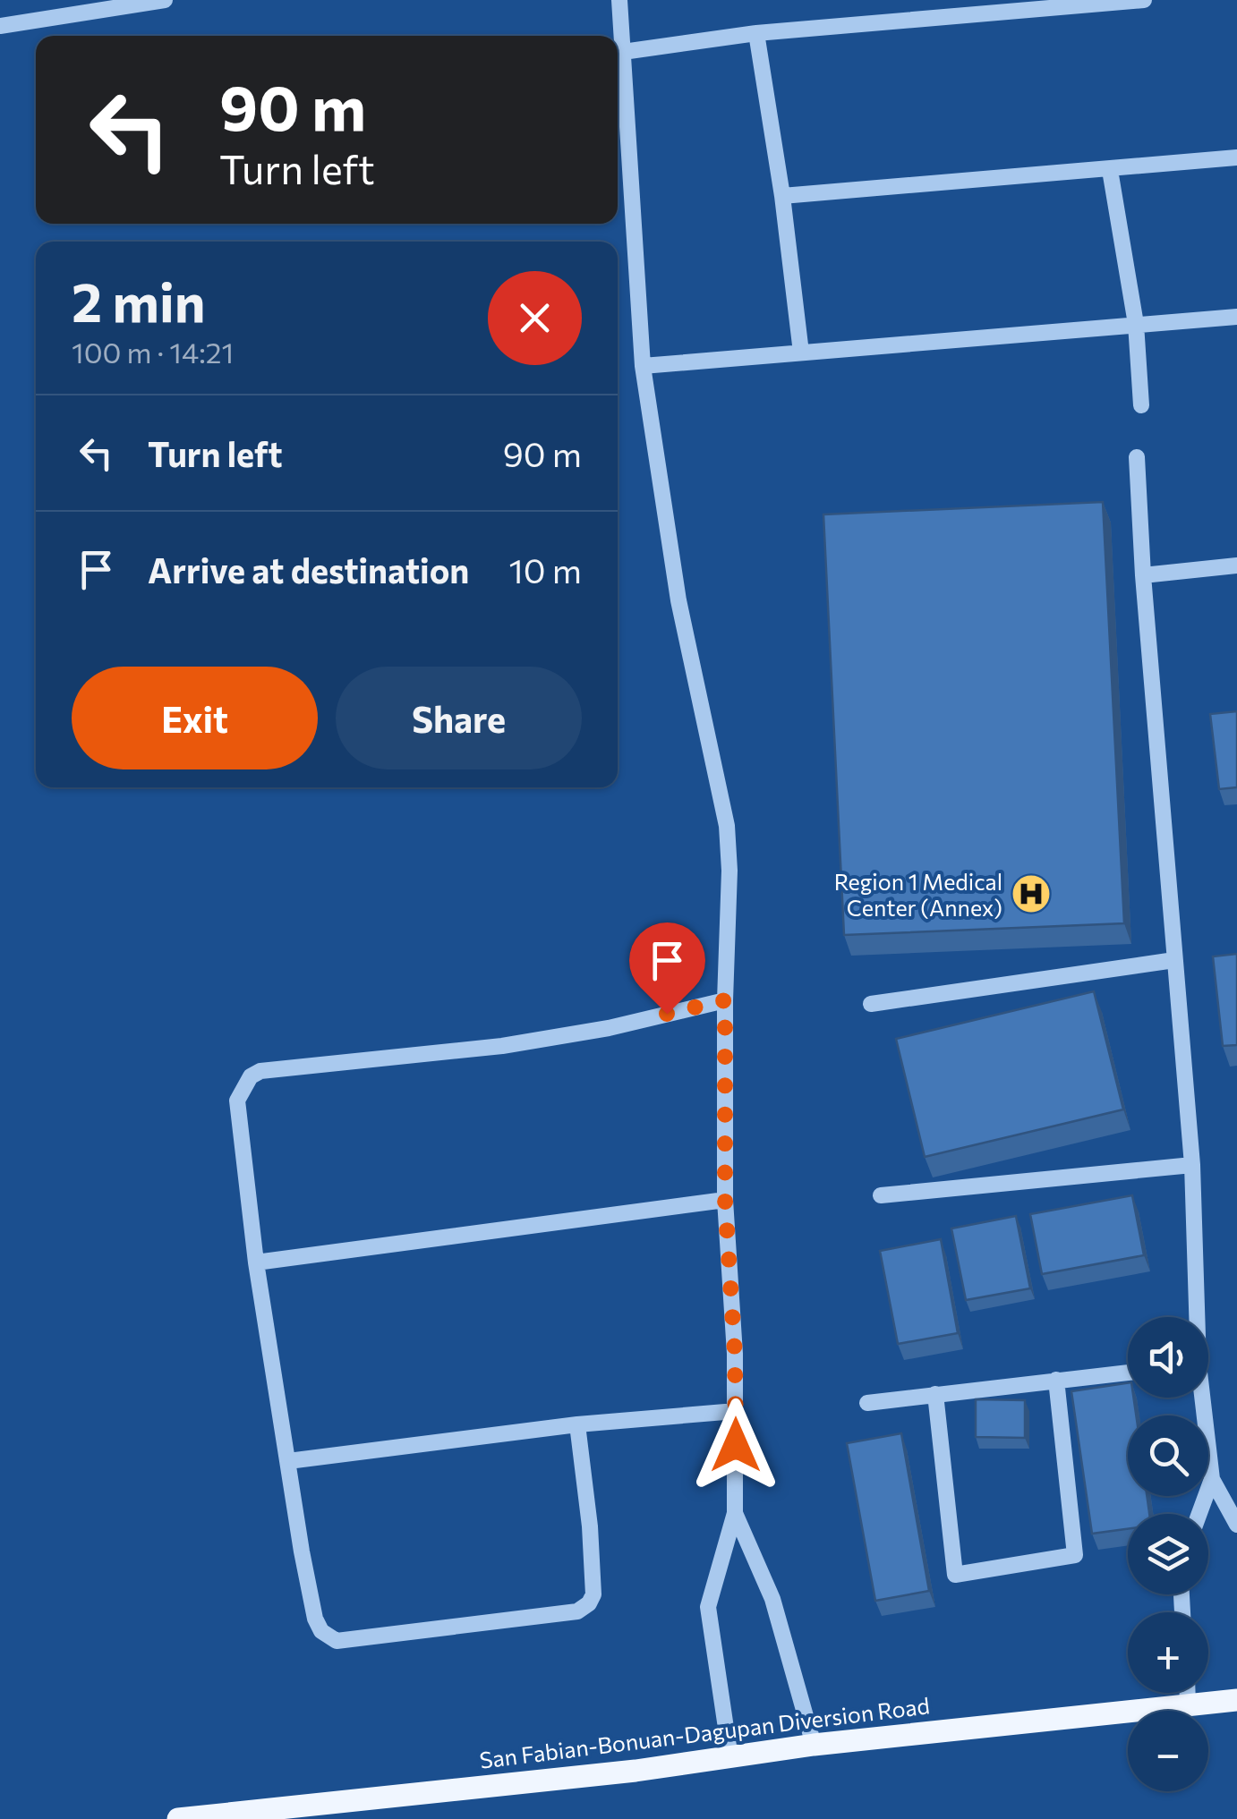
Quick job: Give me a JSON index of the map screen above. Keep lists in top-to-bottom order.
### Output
{
  "streets": {
    "main road": ["San Fabian-Bonuan-Dagupan Diversion Road"]
  },
  "places": {
    "hospital": ["Region 1 Medical Center (Annex)"]
  },
  "page": {
    "turn": ["90 m", "Turn left"],
    "heading": ["2 min", "100 m · 14:21"],
    "list": [
      {
        "name": "Turn left",
        "value": "90 m"
      },
      {
        "name": "Arrive at destination",
        "value": "10 m"
      }
    ],
    "buttons": ["Exit", "Share"],
    "map_buttons": ["+", "−"]
  }
}
